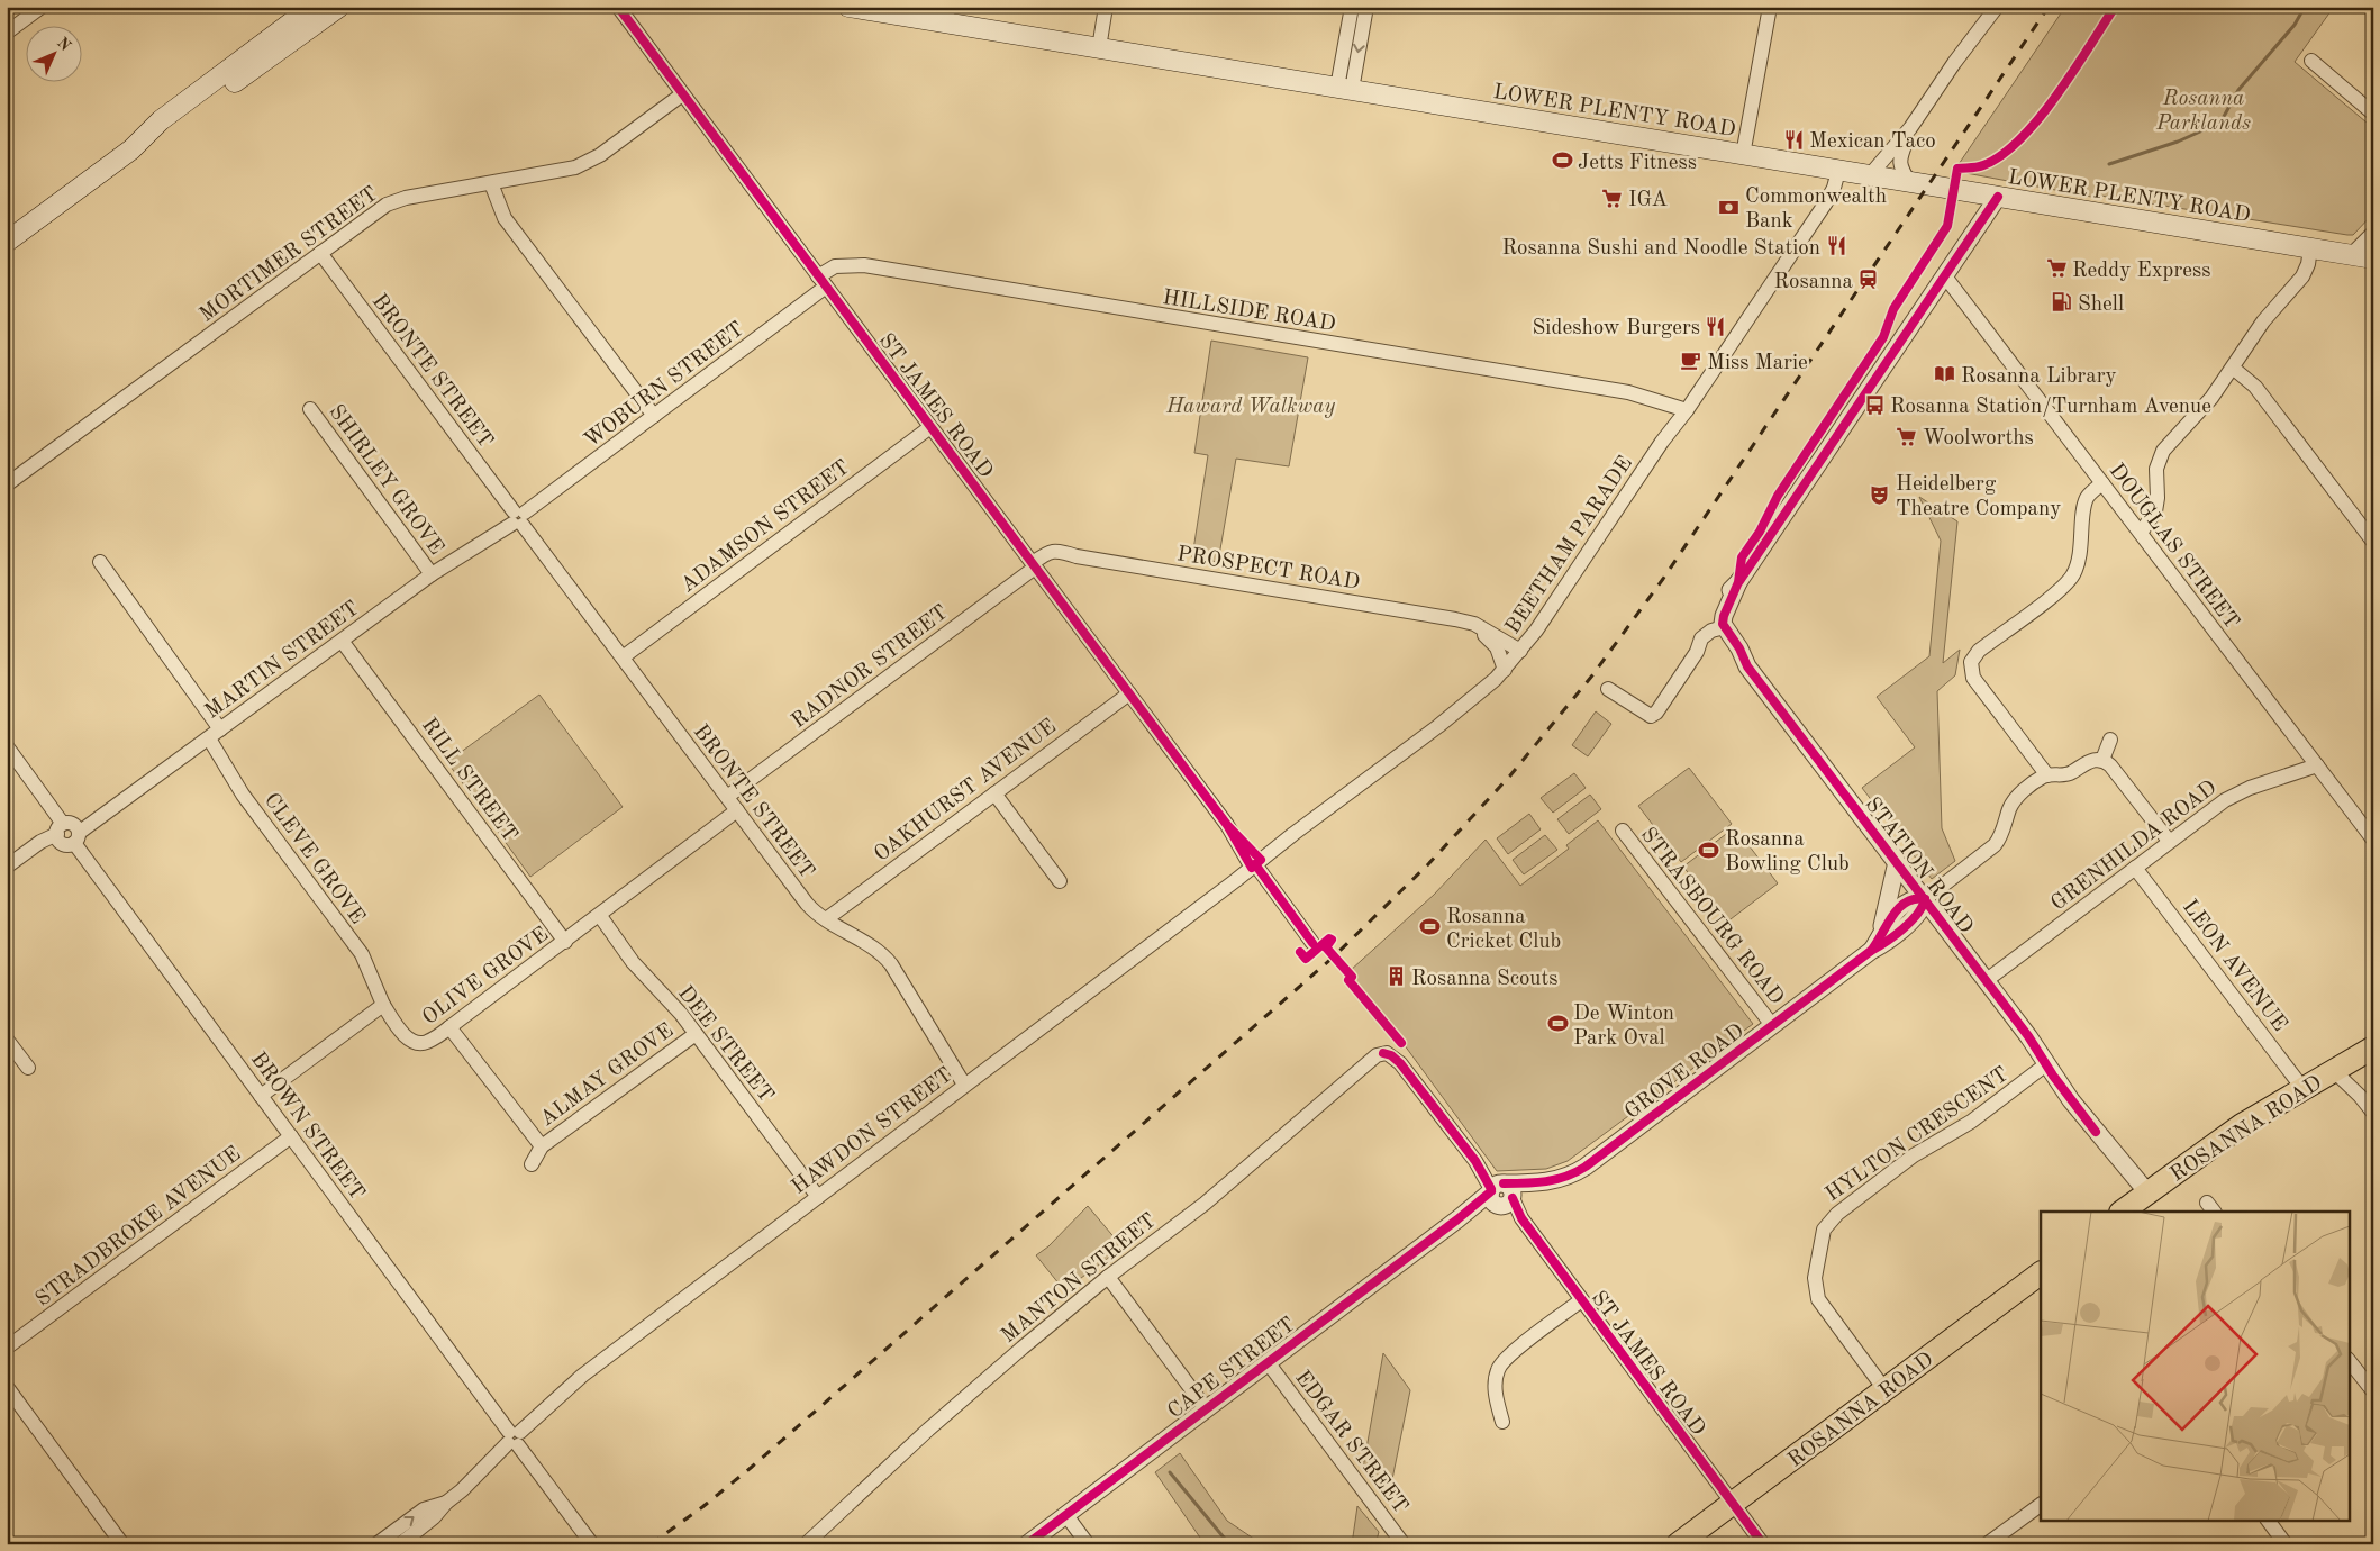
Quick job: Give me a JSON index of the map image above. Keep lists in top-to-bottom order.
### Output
{
  "streets": {
    "highway": ["ROSANNA ROAD"],
    "main road": ["LOWER PLENTY ROAD"],
    "street": [
      "MORTIMER STREET",
      "HILLSIDE ROAD",
      "BRONTE STREET",
      "WOBURN STREET",
      "ST JAMES ROAD",
      "SHIRLEY GROVE",
      "ADAMSON STREET",
      "BEETHAM PARADE",
      "DOUGLAS STREET",
      "PROSPECT ROAD",
      "MARTIN STREET",
      "RADNOR STREET",
      "RILL STREET",
      "OAKHURST AVENUE",
      "GRENHILDA ROAD",
      "CLEVE GROVE",
      "STATION ROAD",
      "STRASBOURG ROAD",
      "LEON AVENUE",
      "OLIVE GROVE",
      "DEE STREET",
      "GROVE ROAD",
      "ALMAY GROVE",
      "BROWN STREET",
      "HAWDON STREET",
      "HYLTON CRESCENT",
      "STRADBROKE AVENUE",
      "MANTON STREET",
      "CAPE STREET",
      "EDGAR STREET"
    ]
  },
  "crossings": [
    ["LOWER PLENTY ROAD", "BEETHAM PARADE"],
    ["MORTIMER STREET", "BRONTE STREET"],
    ["MORTIMER STREET", "ST JAMES ROAD"],
    ["HILLSIDE ROAD", "WOBURN STREET"],
    ["HILLSIDE ROAD", "ST JAMES ROAD"],
    ["HILLSIDE ROAD", "BEETHAM PARADE"],
    ["BRONTE STREET", "WOBURN STREET"],
    ["BRONTE STREET", "ADAMSON STREET"],
    ["BRONTE STREET", "MARTIN STREET"],
    ["BRONTE STREET", "RADNOR STREET"],
    ["BRONTE STREET", "OAKHURST AVENUE"],
    ["BRONTE STREET", "OLIVE GROVE"],
    ["BRONTE STREET", "HAWDON STREET"],
    ["WOBURN STREET", "ST JAMES ROAD"],
    ["WOBURN STREET", "MARTIN STREET"],
    ["ST JAMES ROAD", "ADAMSON STREET"],
    ["ST JAMES ROAD", "BEETHAM PARADE"],
    ["ST JAMES ROAD", "PROSPECT ROAD"],
    ["ST JAMES ROAD", "RADNOR STREET"],
    ["ST JAMES ROAD", "OAKHURST AVENUE"],
    ["ST JAMES ROAD", "GROVE ROAD"],
    ["ST JAMES ROAD", "ROSANNA ROAD"],
    ["ST JAMES ROAD", "HAWDON STREET"],
    ["ST JAMES ROAD", "MANTON STREET"],
    ["ST JAMES ROAD", "CAPE STREET"],
    ["SHIRLEY GROVE", "MARTIN STREET"],
    ["BEETHAM PARADE", "PROSPECT ROAD"],
    ["BEETHAM PARADE", "HAWDON STREET"],
    ["DOUGLAS STREET", "GRENHILDA ROAD"],
    ["PROSPECT ROAD", "RADNOR STREET"],
    ["MARTIN STREET", "RILL STREET"],
    ["MARTIN STREET", "CLEVE GROVE"],
    ["MARTIN STREET", "BROWN STREET"],
    ["RILL STREET", "OLIVE GROVE"],
    ["GRENHILDA ROAD", "STATION ROAD"],
    ["GRENHILDA ROAD", "LEON AVENUE"],
    ["CLEVE GROVE", "OLIVE GROVE"],
    ["STATION ROAD", "GROVE ROAD"],
    ["STATION ROAD", "ROSANNA ROAD"],
    ["STATION ROAD", "HYLTON CRESCENT"],
    ["STRASBOURG ROAD", "GROVE ROAD"],
    ["LEON AVENUE", "ROSANNA ROAD"],
    ["OLIVE GROVE", "DEE STREET"],
    ["OLIVE GROVE", "ALMAY GROVE"],
    ["DEE STREET", "ALMAY GROVE"],
    ["DEE STREET", "HAWDON STREET"],
    ["GROVE ROAD", "CAPE STREET"],
    ["BROWN STREET", "HAWDON STREET"],
    ["BROWN STREET", "STRADBROKE AVENUE"],
    ["ROSANNA ROAD", "HYLTON CRESCENT"],
    ["CAPE STREET", "EDGAR STREET"]
  ],
  "parks": ["Rosanna Parklands", "Haward Walkway"],
  "places": {
    "restaurant": ["Mexican Taco", "Rosanna Sushi and Noodle Station", "Sideshow Burgers"],
    "sports": [
      "Jetts Fitness",
      "Rosanna Bowling Club",
      "Rosanna Cricket Club",
      "De Winton Park Oval"
    ],
    "supermarket": ["IGA", "Reddy Express", "Woolworths"],
    "bank": ["Commonwealth Bank"],
    "station": ["Rosanna"],
    "fuel station": ["Shell"],
    "cafe": ["Miss Marie"],
    "library": ["Rosanna Library"],
    "bus stop": ["Rosanna Station/Turnham Avenue"],
    "theatre": ["Heidelberg Theatre Company"],
    "building": ["Rosanna Scouts"]
  },
  "north": "top right"
}
